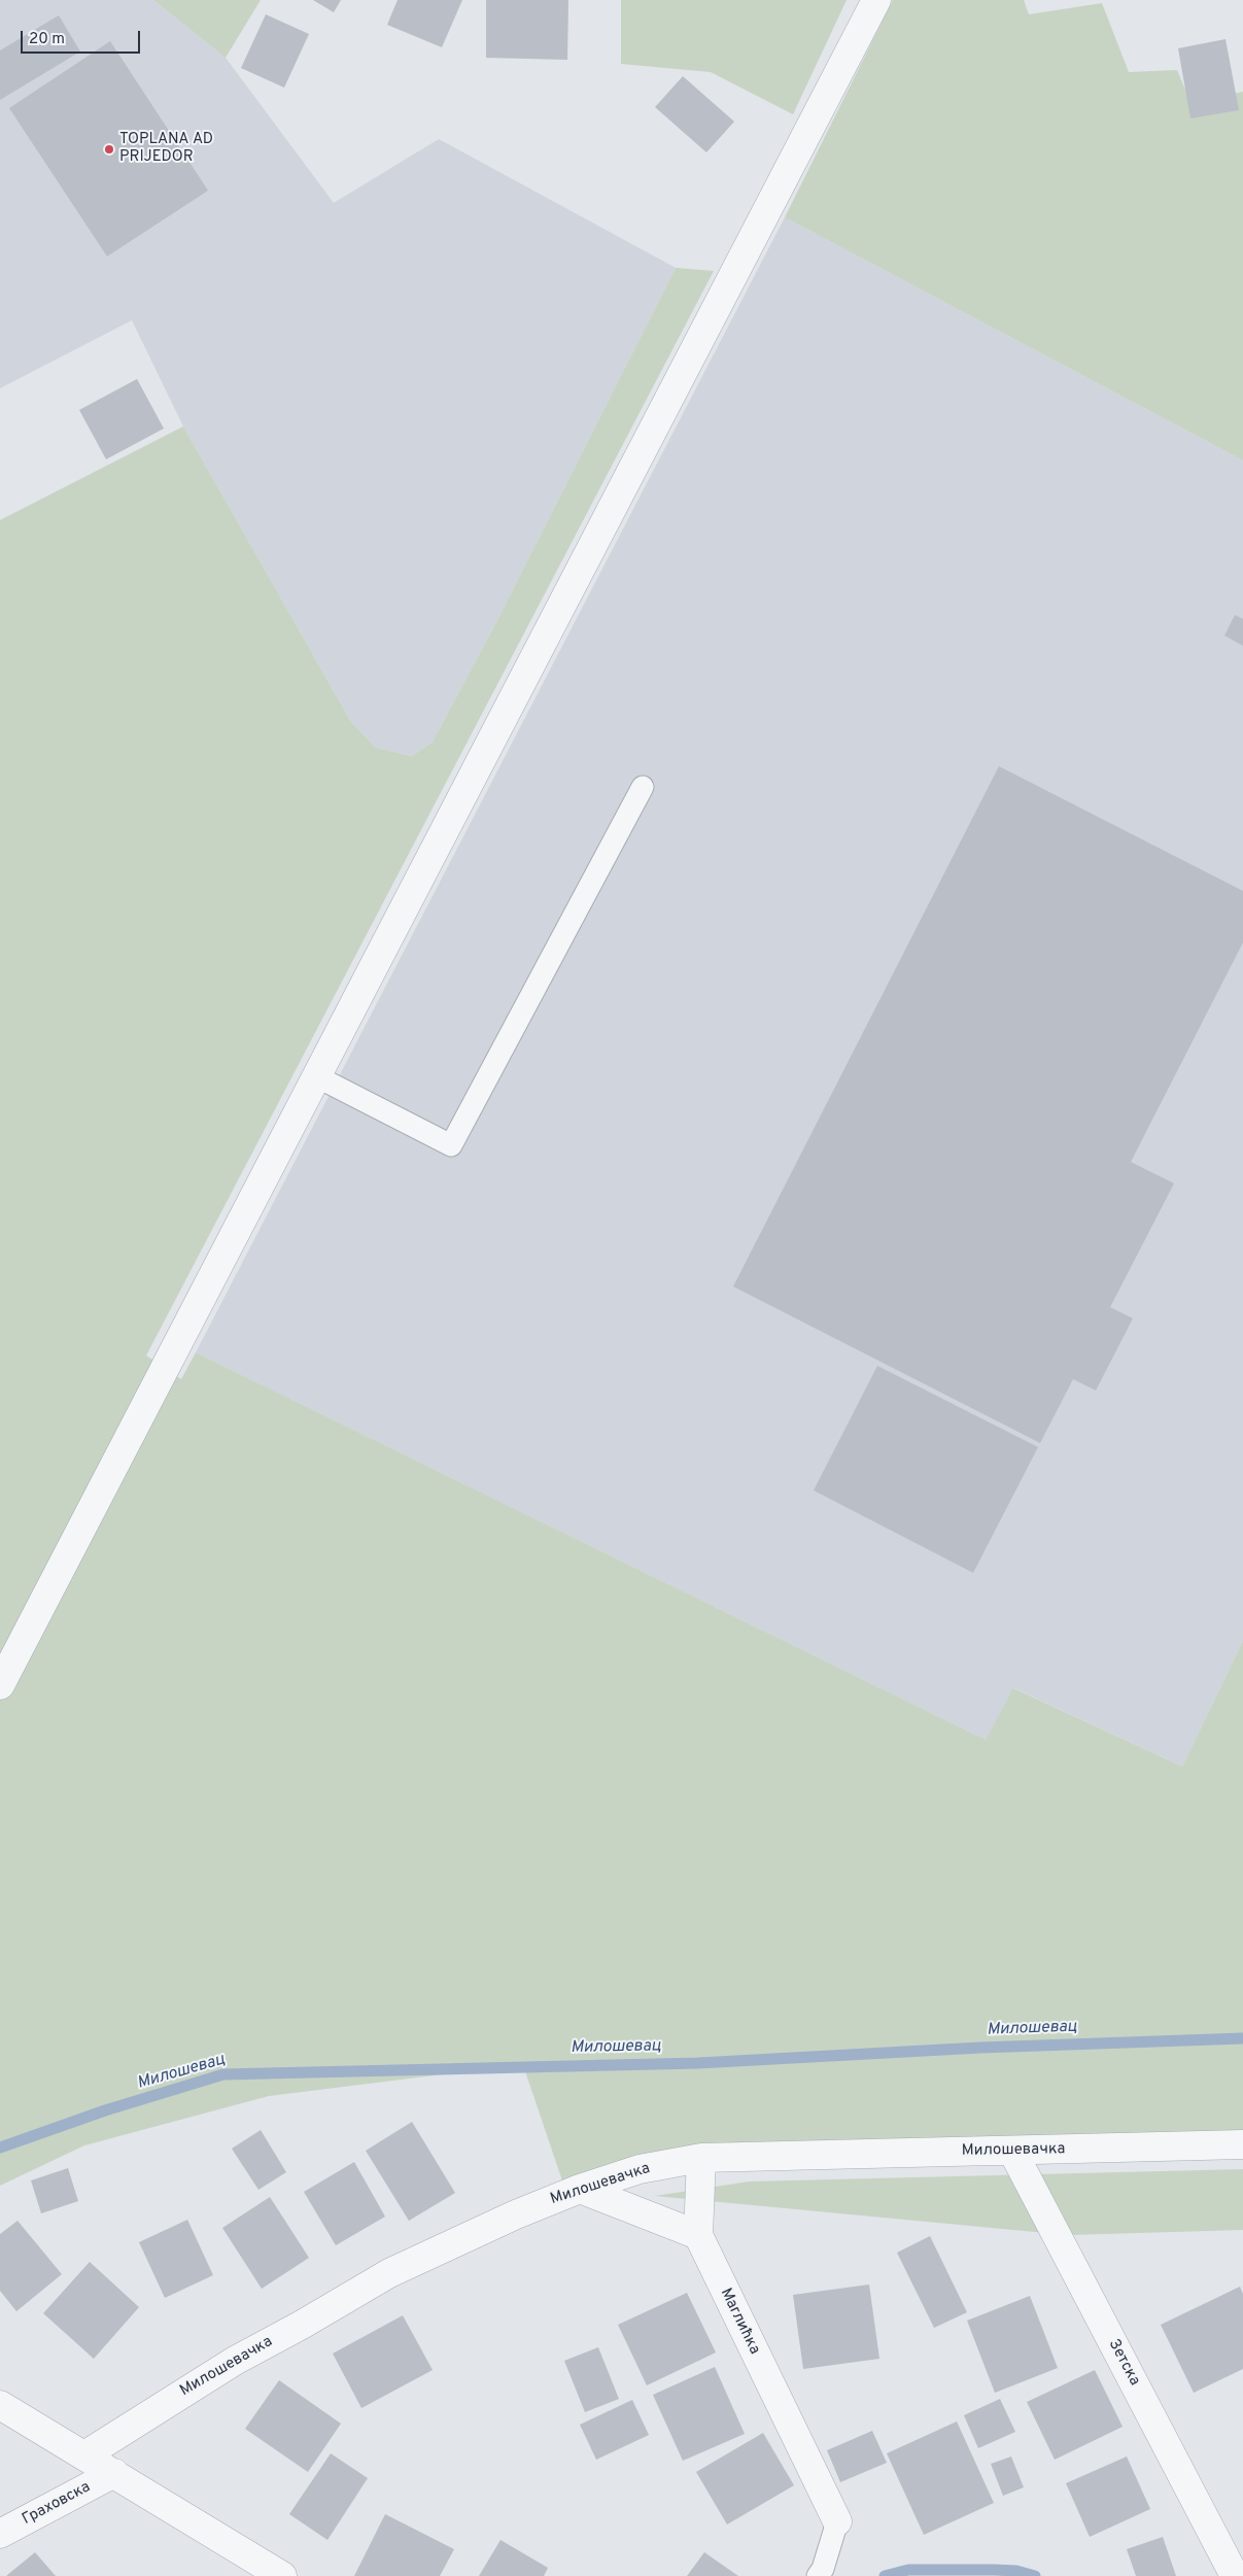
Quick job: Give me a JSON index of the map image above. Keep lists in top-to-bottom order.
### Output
{
  "streets": {
    "street": [
      "Милошевачка",
      "Маглићка",
      "Зетска",
      "Граховска"
    ]
  },
  "crossings": [
    ["Милошевачка", "Зетска"]
  ],
  "water": ["Милошевац"],
  "places": ["TOPLANA AD PRIJEDOR"],
  "scale_bar": "20 m"
}
